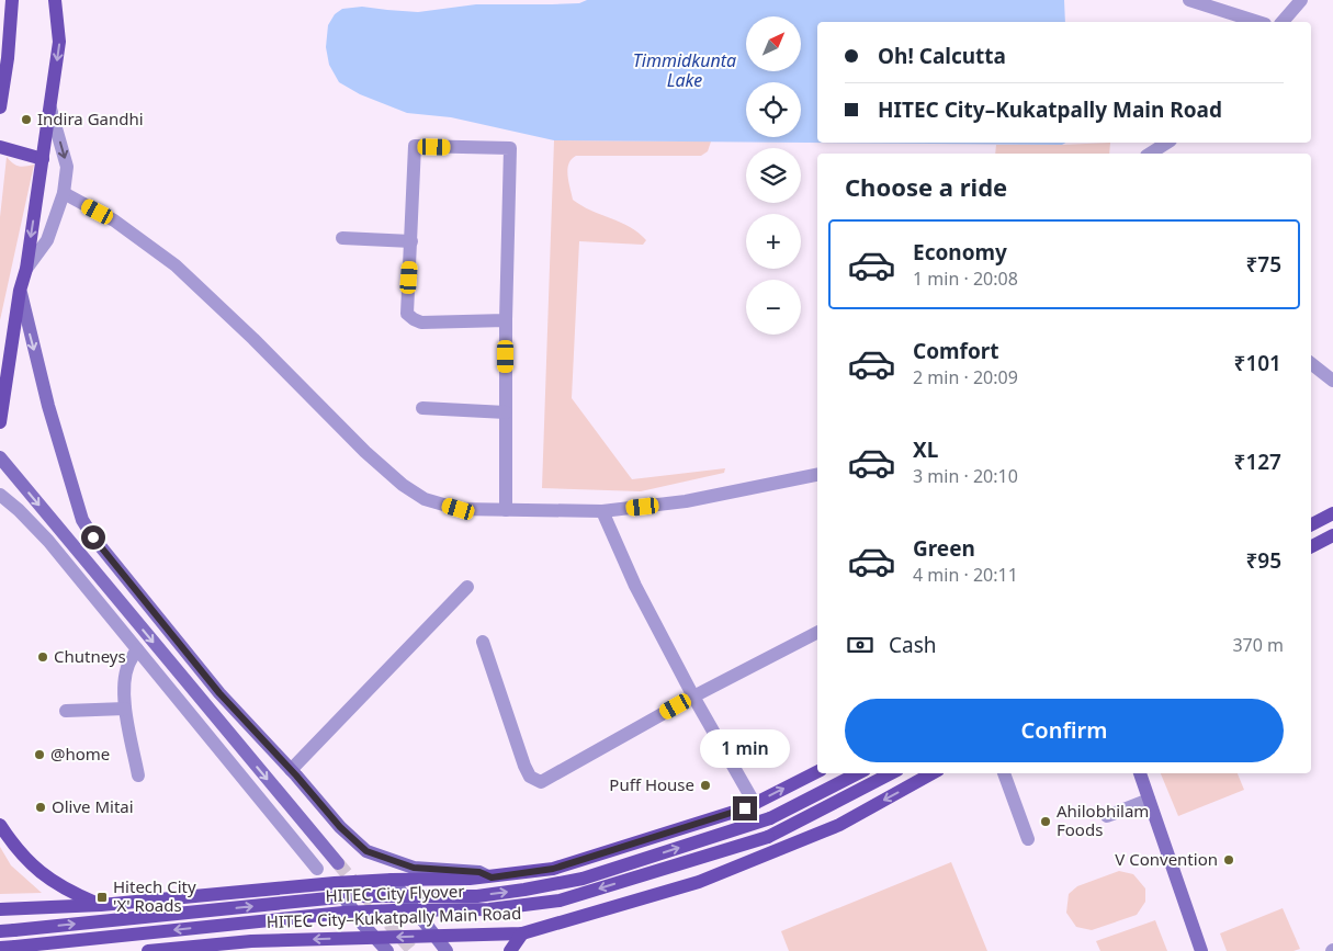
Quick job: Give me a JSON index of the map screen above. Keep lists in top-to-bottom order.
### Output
{
  "streets": {
    "main road": ["HITEC City Flyover", "HITEC City–Kukatpally Main Road"]
  },
  "water": ["Timmidkunta Lake"],
  "places": {
    "other": [
      "Indira Gandhi",
      "Chutneys",
      "@home",
      "Puff House",
      "Olive Mitai",
      "Ahilobhilam Foods",
      "V Convention"
    ],
    "transit": ["Hitech City 'X' Roads"]
  },
  "north": "top right",
  "page": {
    "map_buttons": ["+", "−"],
    "banner": ["Oh! Calcutta", "HITEC City–Kukatpally Main Road"],
    "heading": "Choose a ride",
    "list": [
      {
        "name": "Economy",
        "note": "1 min · 20:08",
        "value": "₹75"
      },
      {
        "name": "Comfort",
        "note": "2 min · 20:09",
        "value": "₹101"
      },
      {
        "name": "XL",
        "note": "3 min · 20:10",
        "value": "₹127"
      },
      {
        "name": "Green",
        "note": "4 min · 20:11",
        "value": "₹95"
      }
    ],
    "pay": ["Cash", "370 m"],
    "buttons": "Confirm",
    "bubble": "1 min"
  }
}
